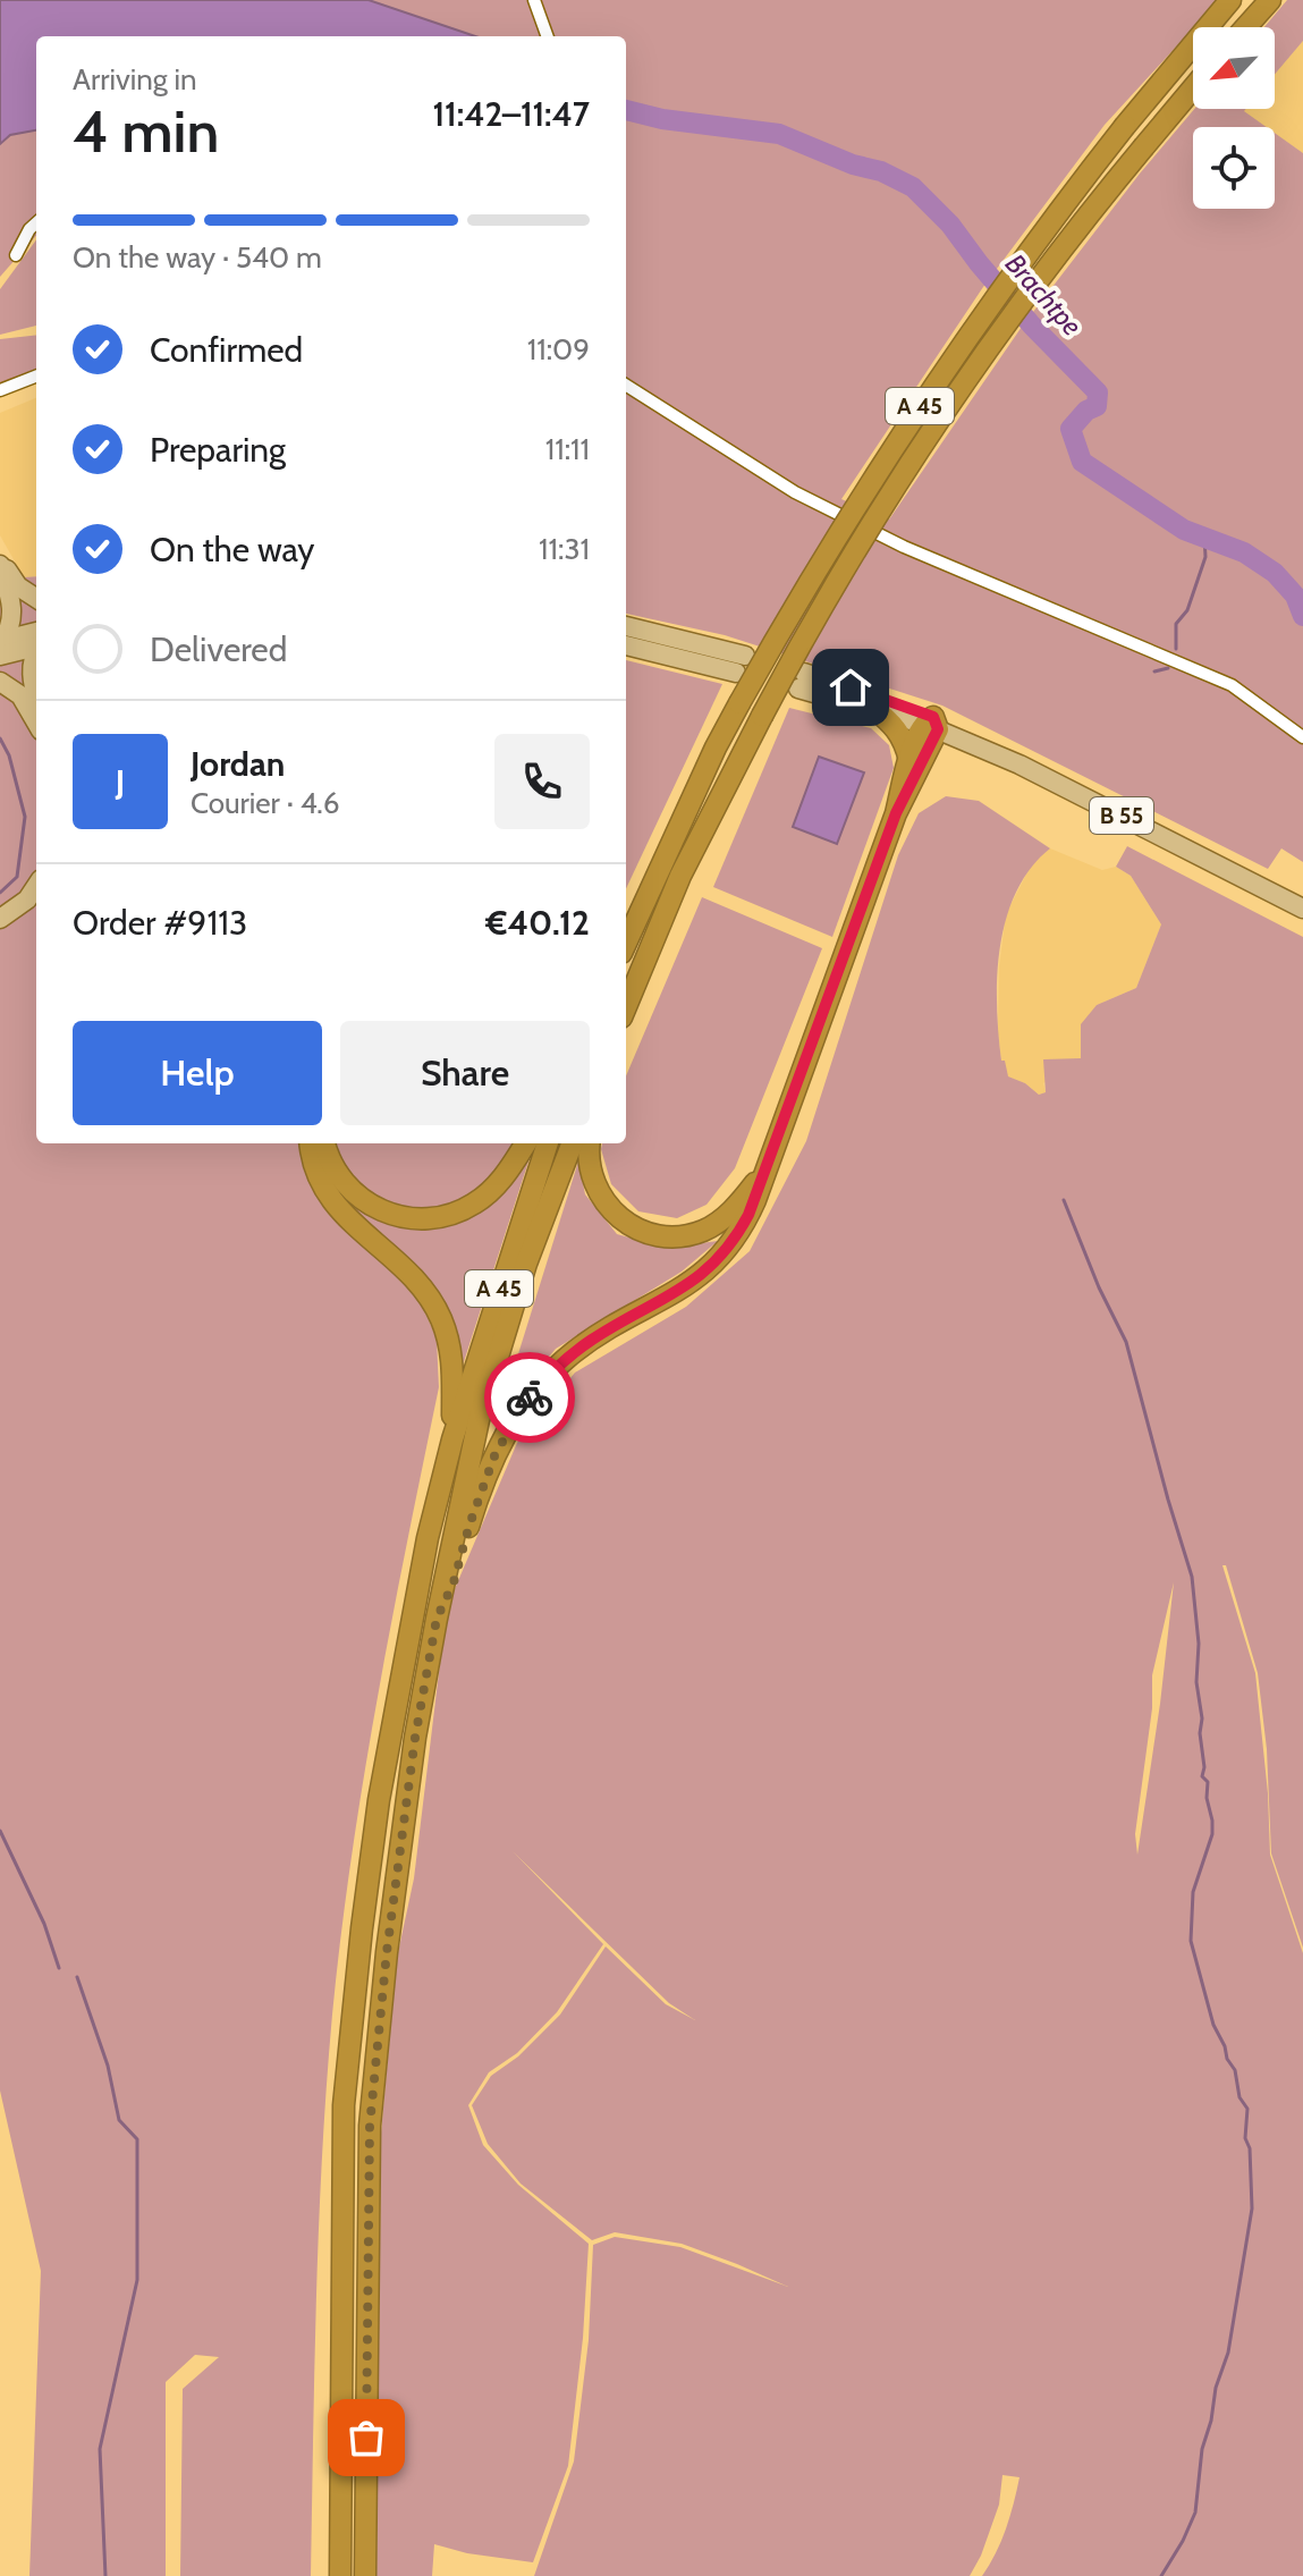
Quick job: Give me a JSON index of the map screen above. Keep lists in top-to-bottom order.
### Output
{
  "streets": {
    "highway": ["A 45"],
    "main road": ["B 55"]
  },
  "water": ["Brachtpe"],
  "north": "bottom left",
  "page": {
    "heading": ["4 min", "Arriving in", "11:42–11:47"],
    "panel": [
      "Jordan",
      "Courier · 4.6",
      "Order #9113",
      "€40.12"
    ],
    "bar": "On the way · 540 m",
    "list": [
      ["Confirmed", "11:09"],
      ["Preparing", "11:11"],
      ["On the way", "11:31"],
      "Delivered"
    ],
    "round": "J",
    "buttons": ["Help", "Share"]
  }
}
